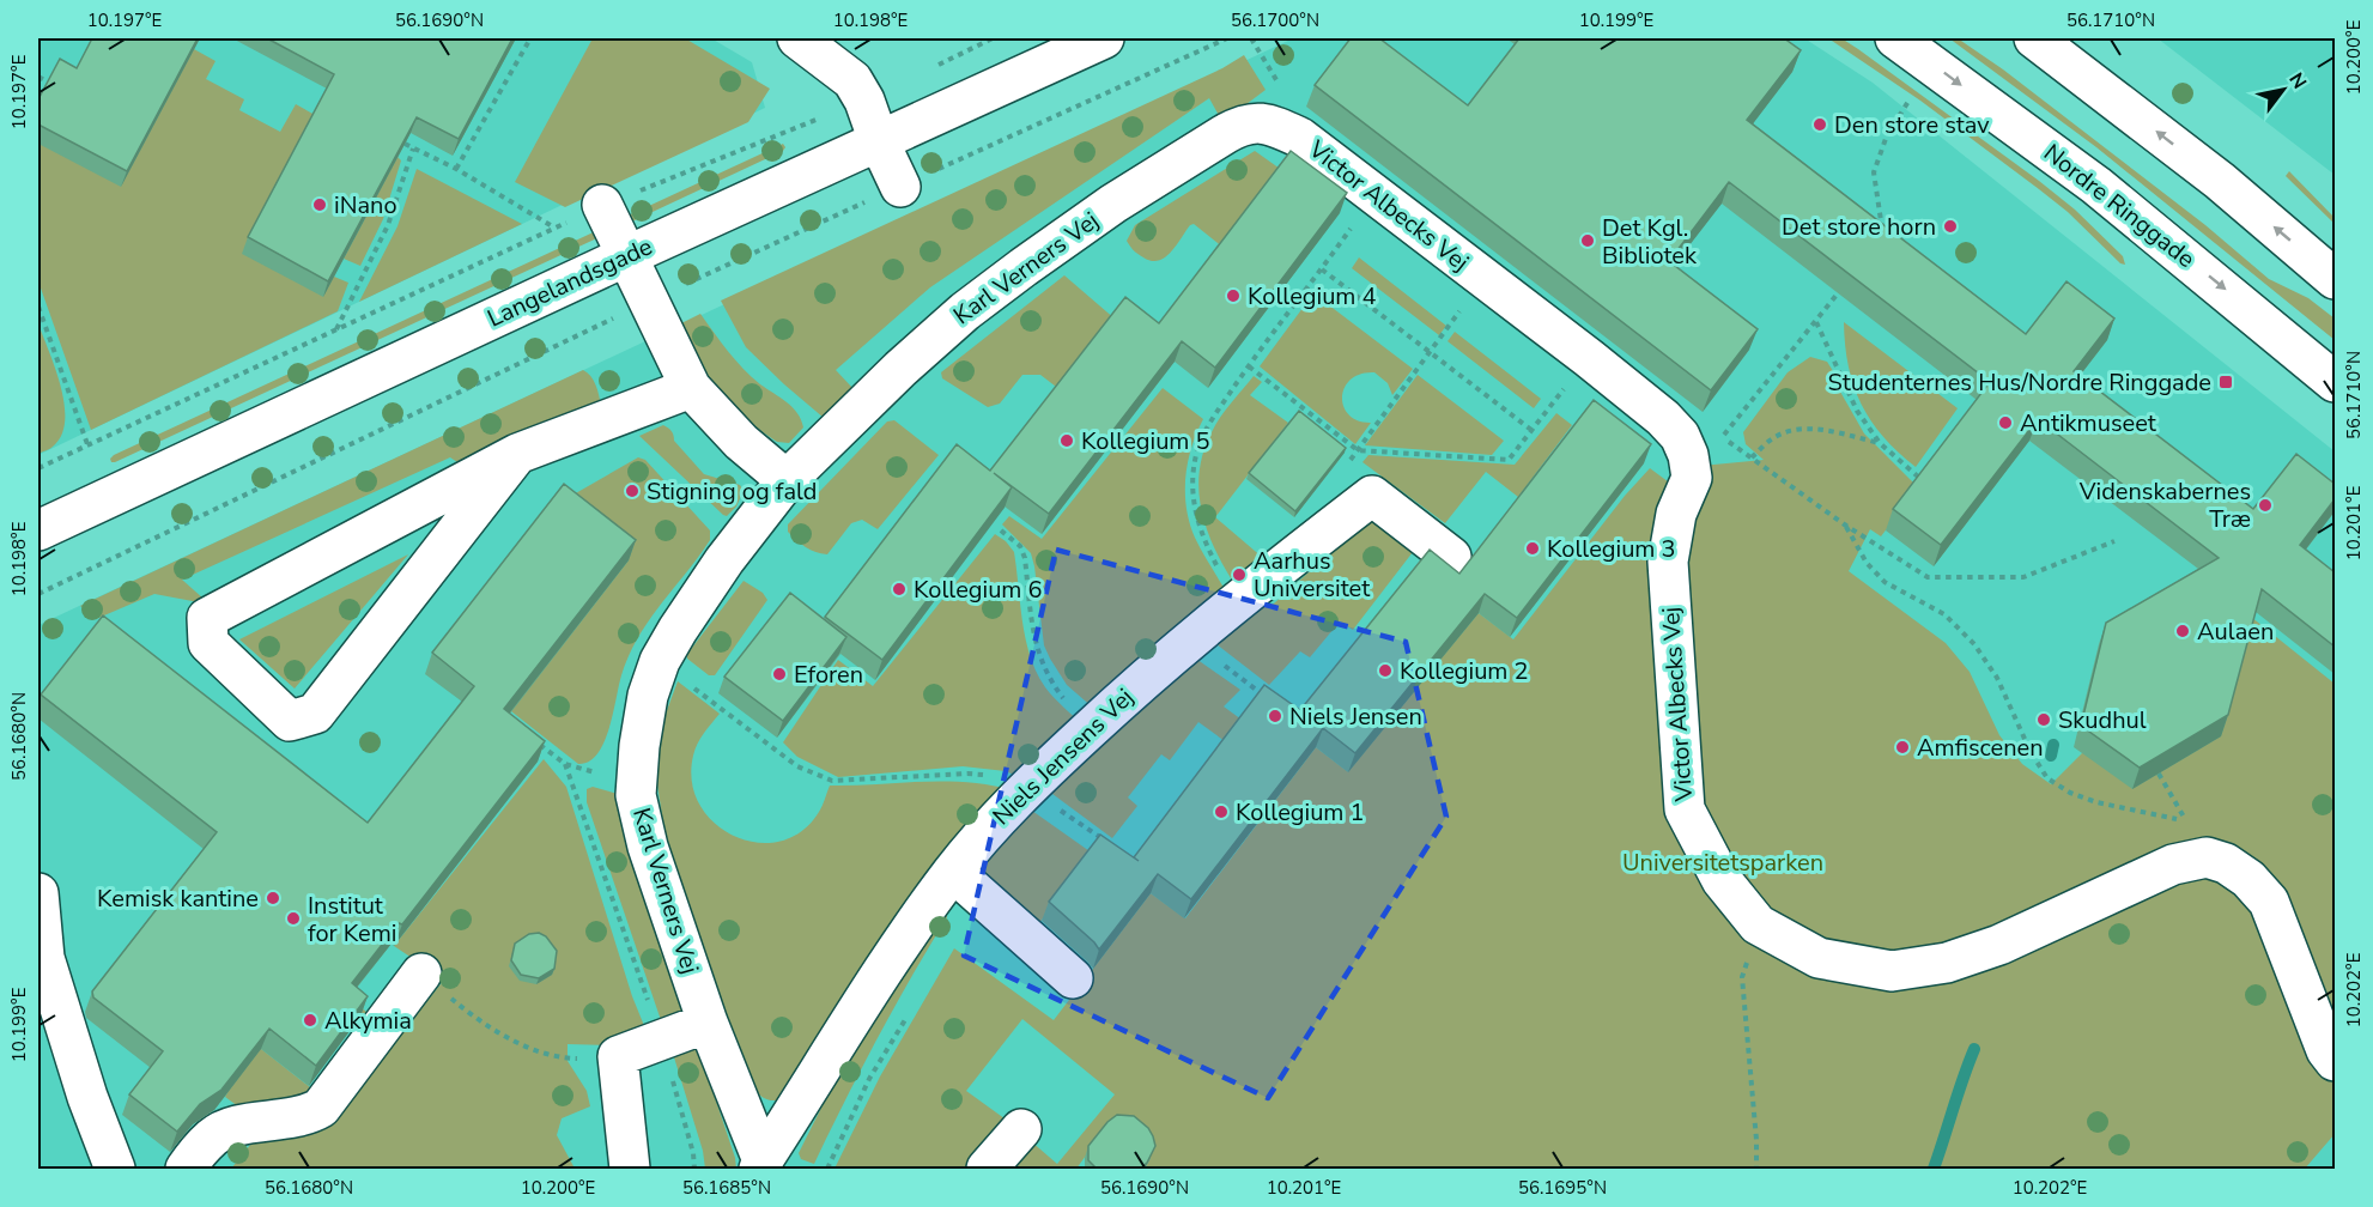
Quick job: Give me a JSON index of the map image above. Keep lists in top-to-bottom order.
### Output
{
  "streets": {
    "street": [
      "Victor Albecks Vej",
      "Nordre Ringgade",
      "Karl Verners Vej",
      "Langelandsgade",
      "Niels Jensens Vej"
    ]
  },
  "crossings": [
    ["Victor Albecks Vej", "Karl Verners Vej"],
    ["Karl Verners Vej", "Niels Jensens Vej"]
  ],
  "parks": ["Universitetsparken"],
  "places": {
    "other": [
      "Den store stav",
      "iNano",
      "Det store horn",
      "Det Kgl. Bibliotek",
      "Kollegium 4",
      "Antikmuseet",
      "Kollegium 5",
      "Stigning og fald",
      "Videnskabernes Træ",
      "Kollegium 3",
      "Aarhus Universitet",
      "Kollegium 6",
      "Aulaen",
      "Kollegium 2",
      "Eforen",
      "Niels Jensen",
      "Skudhul",
      "Amfiscenen",
      "Kollegium 1",
      "Kemisk kantine",
      "Institut for Kemi",
      "Alkymia"
    ],
    "transit": ["Studenternes Hus/Nordre Ringgade"]
  },
  "north": "top right",
  "coordinates": [
    "10.197°E",
    "56.1690°N",
    "10.198°E",
    "56.1700°N",
    "10.199°E",
    "56.1710°N",
    "10.200°E",
    "10.201°E",
    "56.1680°N",
    "10.202°E",
    "56.1685°N",
    "56.1695°N"
  ]
}
